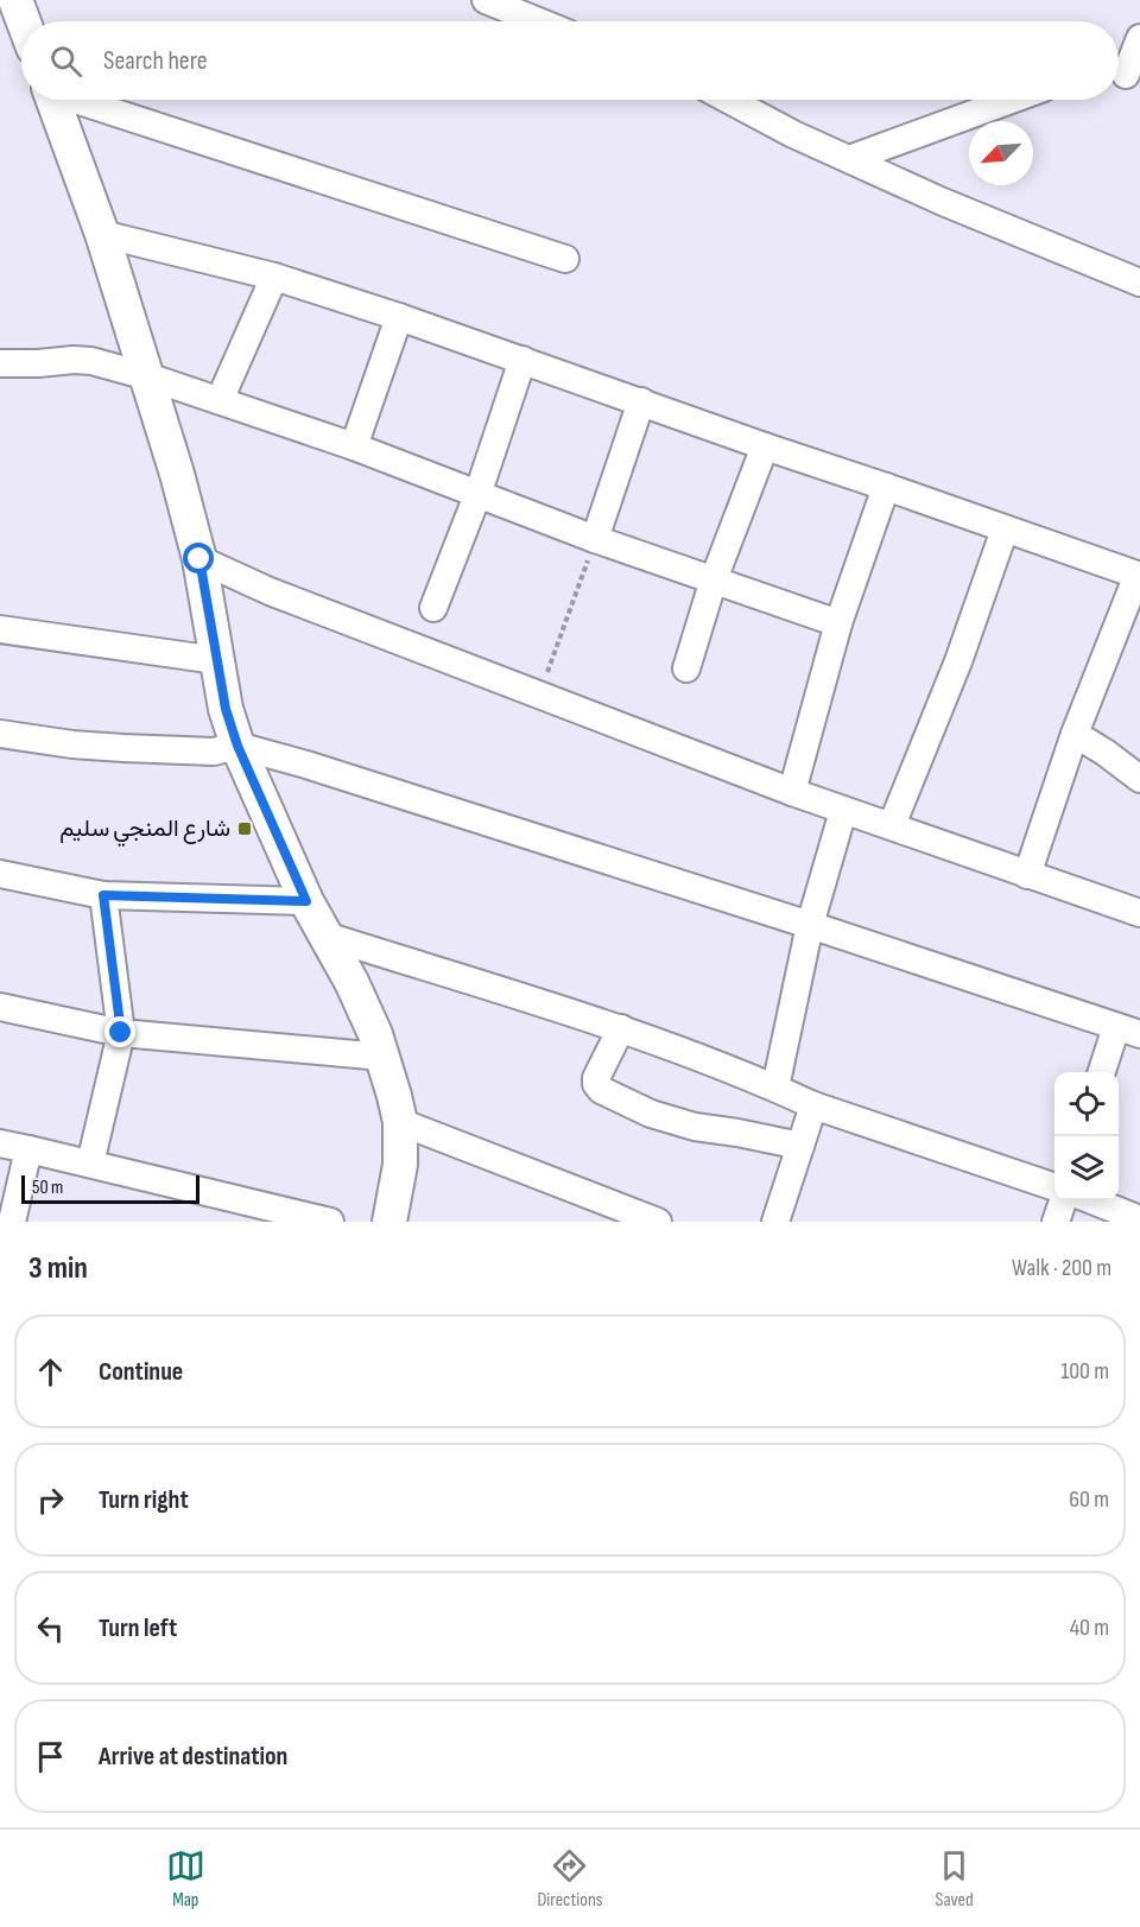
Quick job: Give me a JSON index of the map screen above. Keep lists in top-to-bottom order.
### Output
{
  "places": {
    "transit": ["شارع المنجي سليم"]
  },
  "scale_bar": "50 m",
  "north": "bottom left",
  "page": {
    "search": "Search here",
    "scale": "50 m",
    "heading": ["3 min", "Walk · 200 m"],
    "list": [
      ["Continue", "100 m"],
      ["Turn right", "60 m"],
      ["Turn left", "40 m"],
      "Arrive at destination"
    ],
    "nav": ["Map", "Directions", "Saved"]
  }
}
